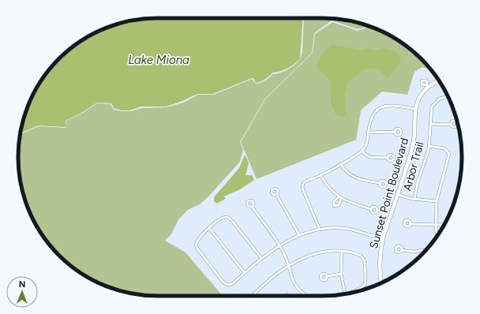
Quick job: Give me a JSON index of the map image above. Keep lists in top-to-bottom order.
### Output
{
  "streets": {
    "street": ["Arbor Trail", "Sunset Point Boulevard"]
  },
  "water": ["Lake Miona"],
  "north": "top"
}
